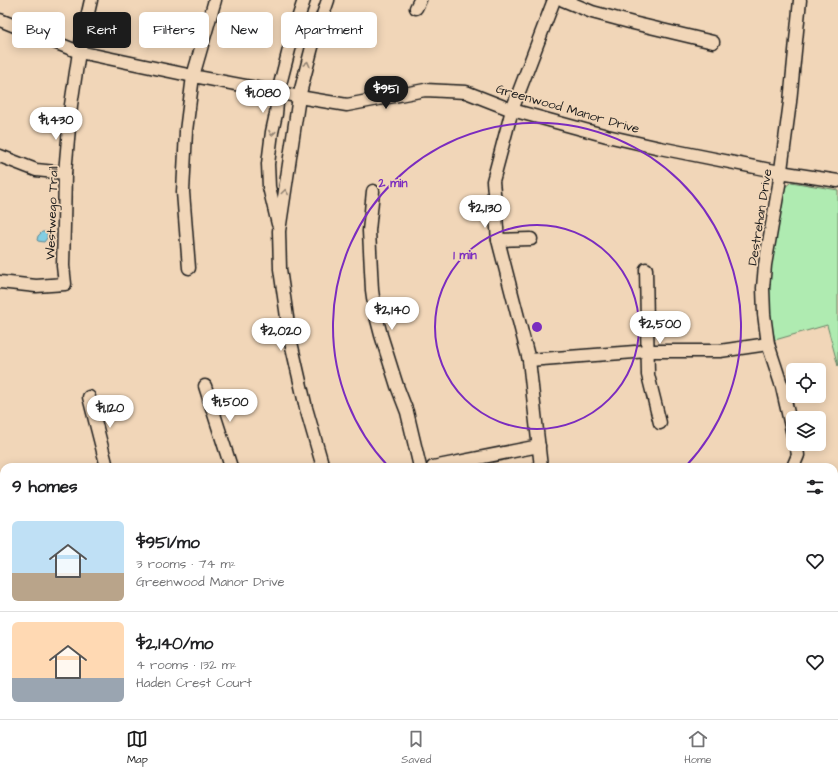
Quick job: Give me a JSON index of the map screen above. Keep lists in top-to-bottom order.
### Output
{
  "streets": {
    "street": ["Greenwood Manor Drive", "Westwego Trail", "Destrehan Drive"]
  },
  "crossings": [
    ["Greenwood Manor Drive", "Westwego Trail"],
    ["Greenwood Manor Drive", "Destrehan Drive"]
  ],
  "page": {
    "chip": [
      "Buy",
      "Rent",
      "Filters",
      "New",
      "Apartment"
    ],
    "price": [
      "$951",
      "$1,080",
      "$1,430",
      "$2,130",
      "$2,140",
      "$2,500",
      "$2,020",
      "$1,500",
      "$1,120"
    ],
    "heading": "9 homes",
    "list": [
      {
        "name": "$951/mo",
        "note": "3 rooms · 74 m² · Greenwood Manor Drive"
      },
      {
        "name": "$2,140/mo",
        "note": "4 rooms · 132 m² · Haden Crest Court"
      }
    ],
    "tabs": ["Map", "Saved", "Home"]
  },
  "rings": ["2 min", "1 min"]
}
